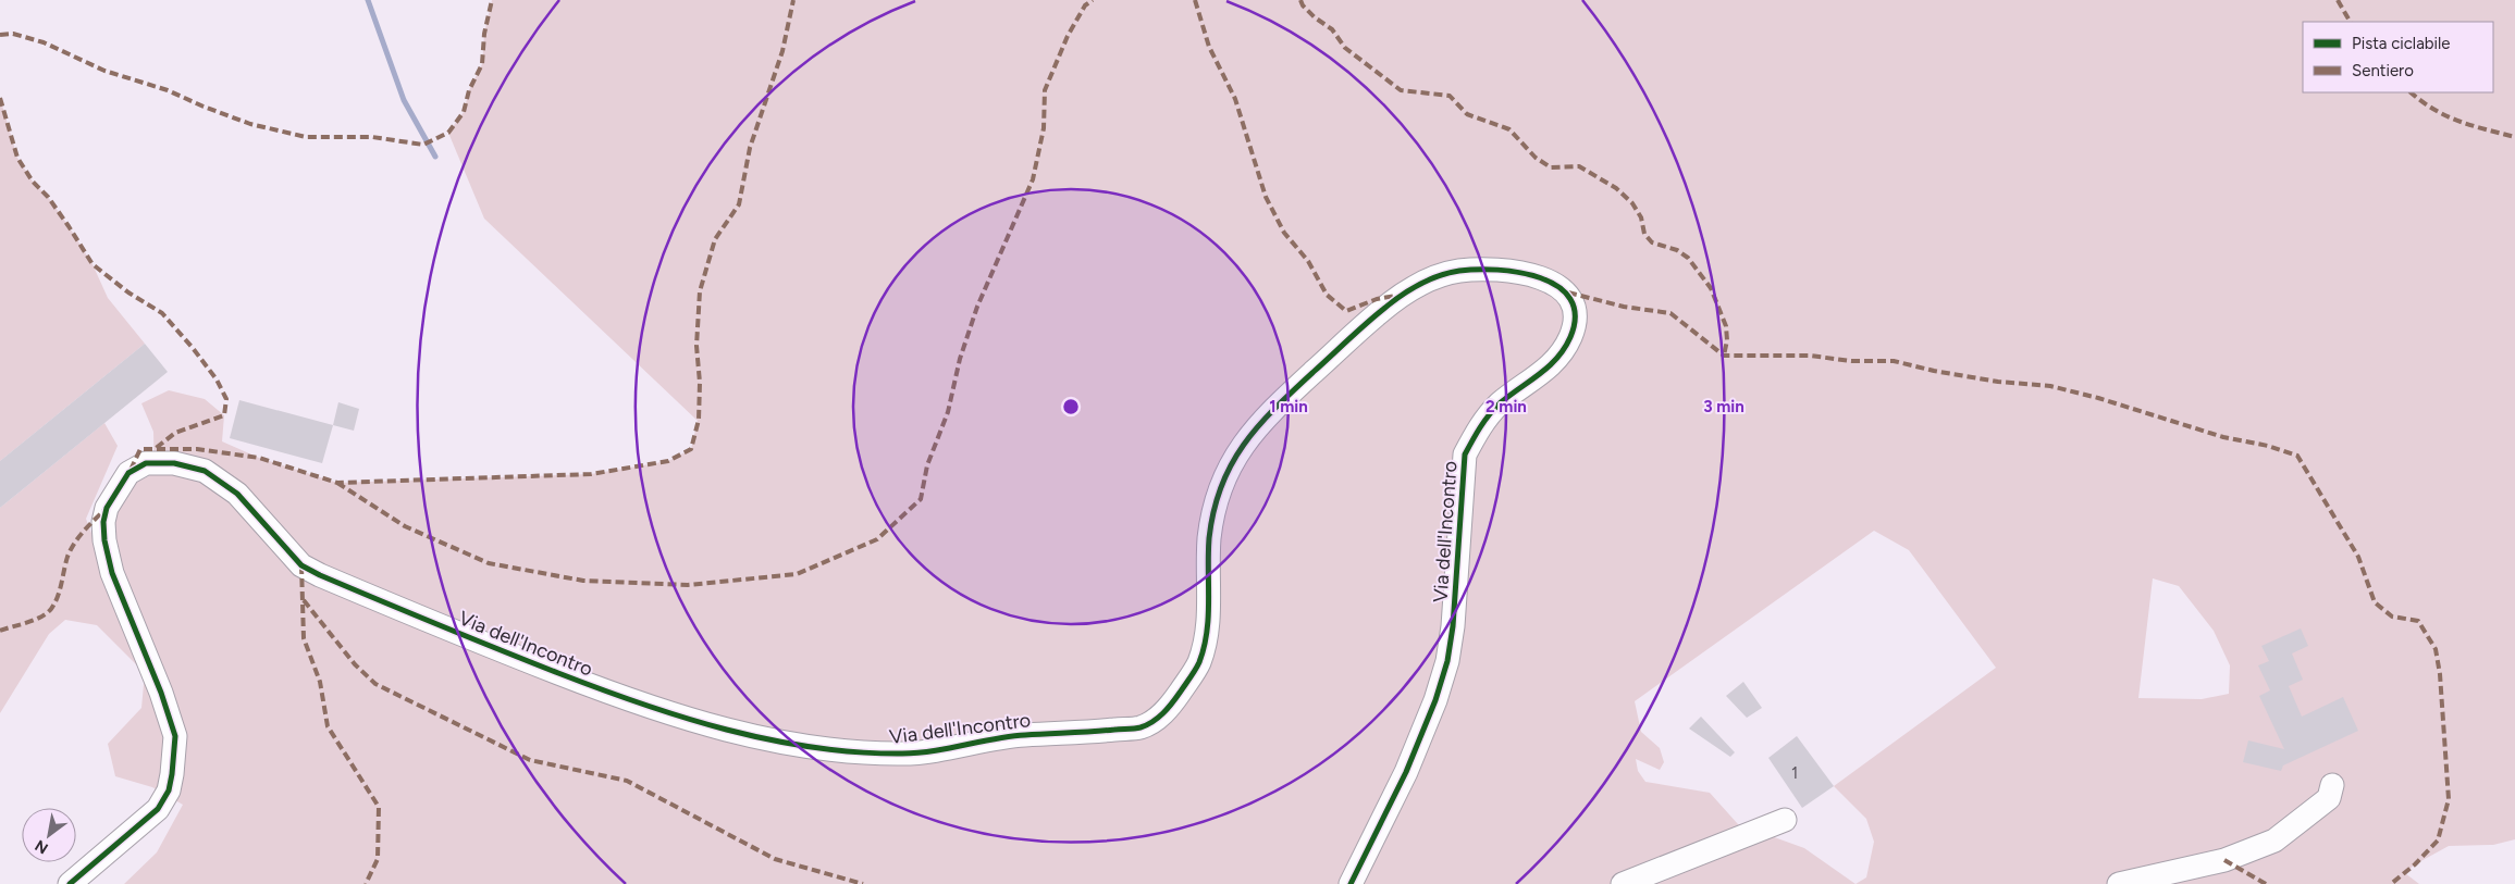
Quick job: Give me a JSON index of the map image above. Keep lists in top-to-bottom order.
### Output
{
  "streets": {
    "street": ["Via dell'Incontro"]
  },
  "house_numbers": ["1"],
  "legend": ["Pista ciclabile", "Sentiero"],
  "north": "bottom left",
  "rings": ["1 min", "2 min", "3 min"]
}
